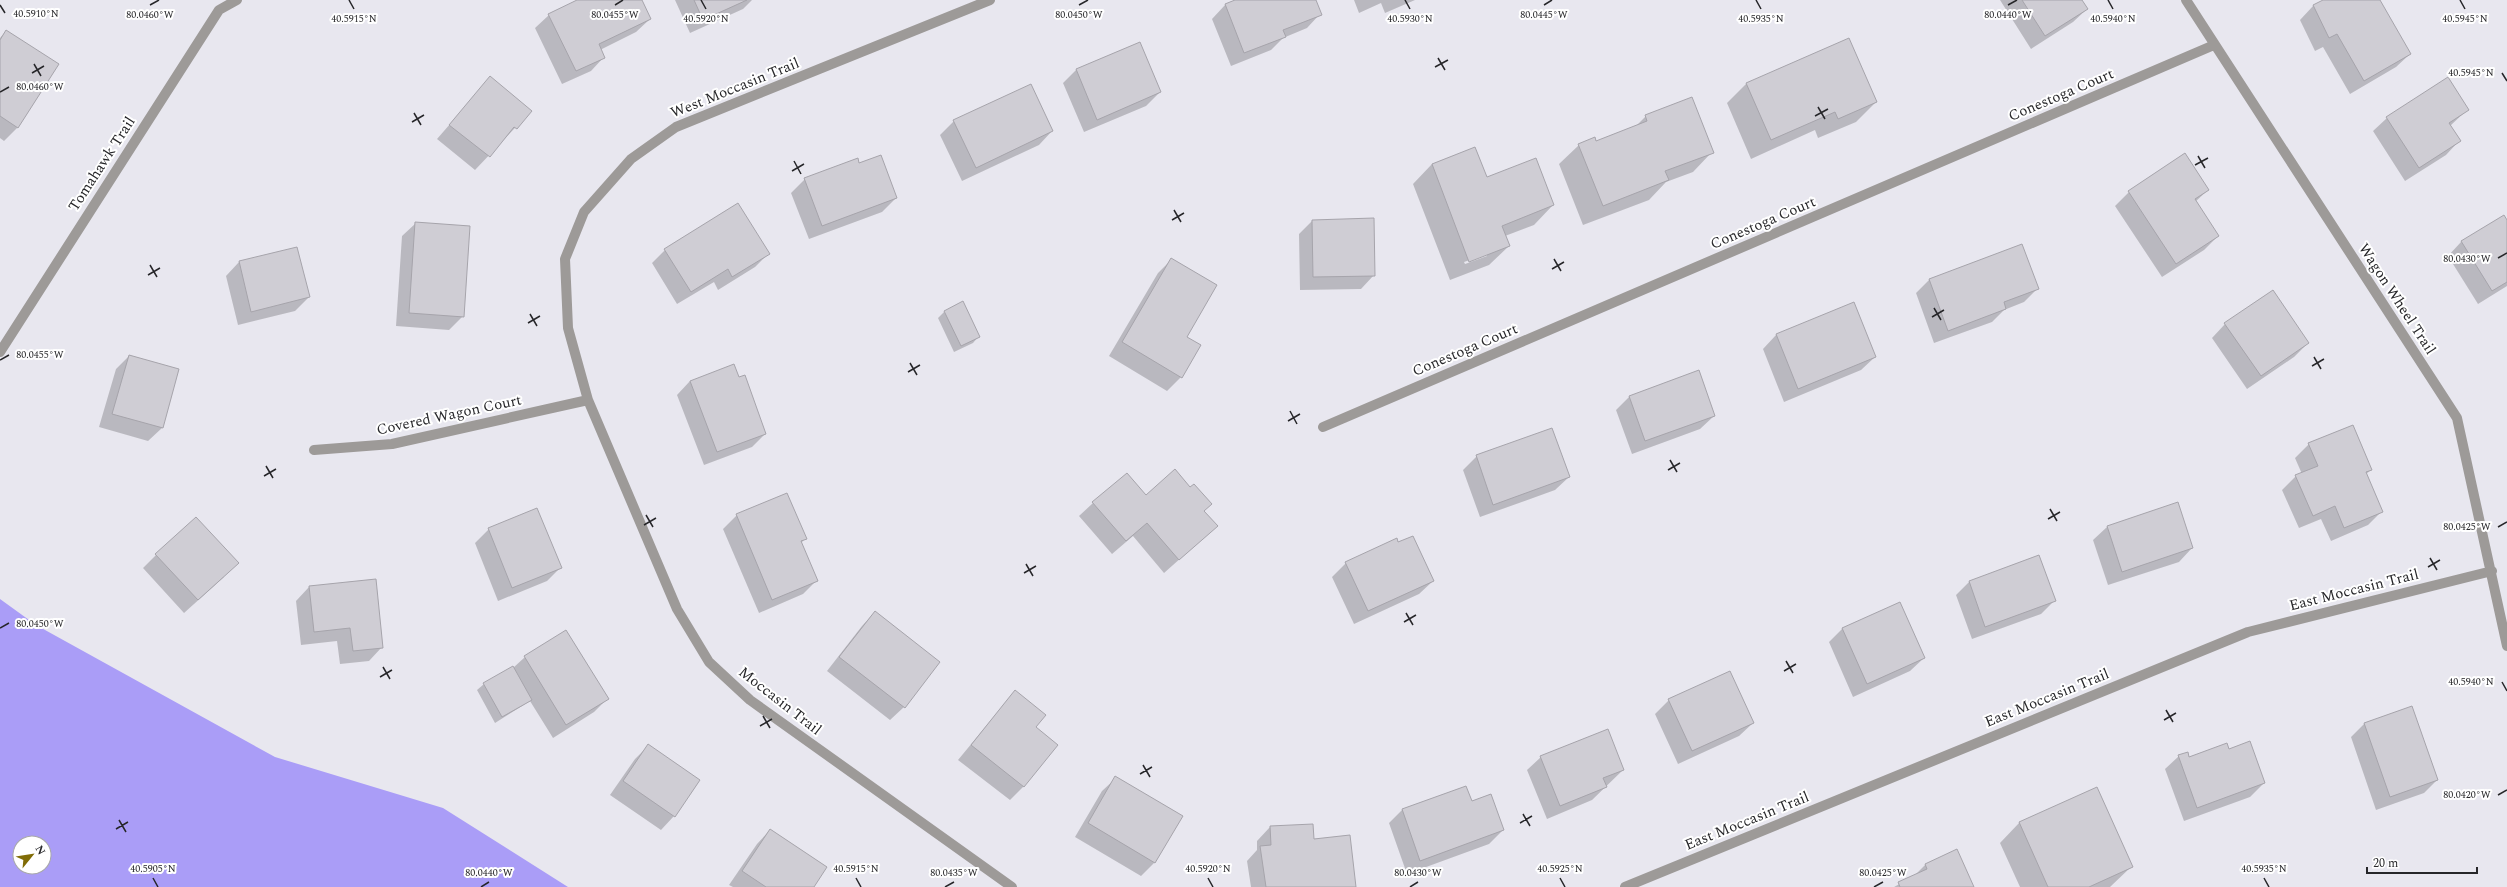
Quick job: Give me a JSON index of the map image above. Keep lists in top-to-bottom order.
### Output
{
  "streets": {
    "street": [
      "West Moccasin Trail",
      "Conestoga Court",
      "Tomahawk Trail",
      "Wagon Wheel Trail",
      "Covered Wagon Court",
      "East Moccasin Trail",
      "Moccasin Trail"
    ]
  },
  "crossings": [
    ["West Moccasin Trail", "Covered Wagon Court"],
    ["West Moccasin Trail", "Moccasin Trail"],
    ["Conestoga Court", "Wagon Wheel Trail"],
    ["Wagon Wheel Trail", "East Moccasin Trail"],
    ["Covered Wagon Court", "Moccasin Trail"]
  ],
  "scale_bar": "20 m",
  "north": "top right",
  "coordinates": [
    "40.5910°N",
    "80.0460°W",
    "80.0455°W",
    "80.0450°W",
    "80.0445°W",
    "80.0440°W",
    "40.5945°N",
    "40.5915°N",
    "40.5920°N",
    "40.5930°N",
    "40.5935°N",
    "40.5940°N",
    "80.0430°W",
    "80.0425°W",
    "80.0420°W",
    "40.5905°N",
    "40.5925°N",
    "80.0435°W"
  ]
}
